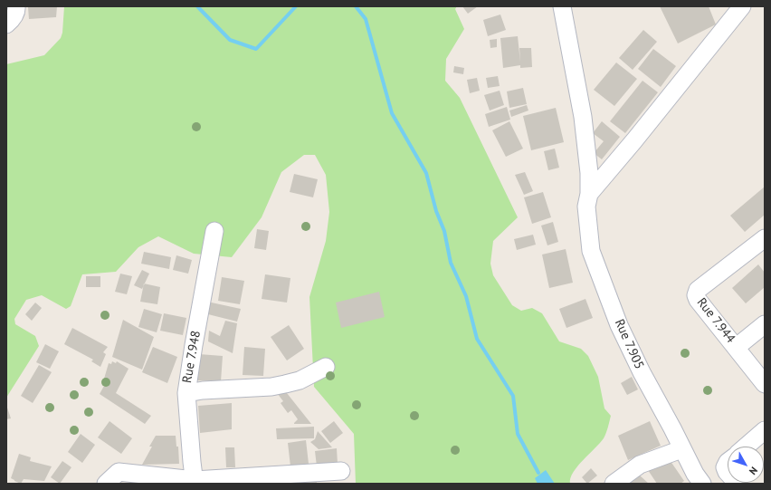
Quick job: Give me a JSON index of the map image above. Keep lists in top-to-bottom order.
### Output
{
  "streets": {
    "street": ["Rue 7.944", "Rue 7.905", "Rue 7.948"]
  },
  "north": "bottom right"
}
